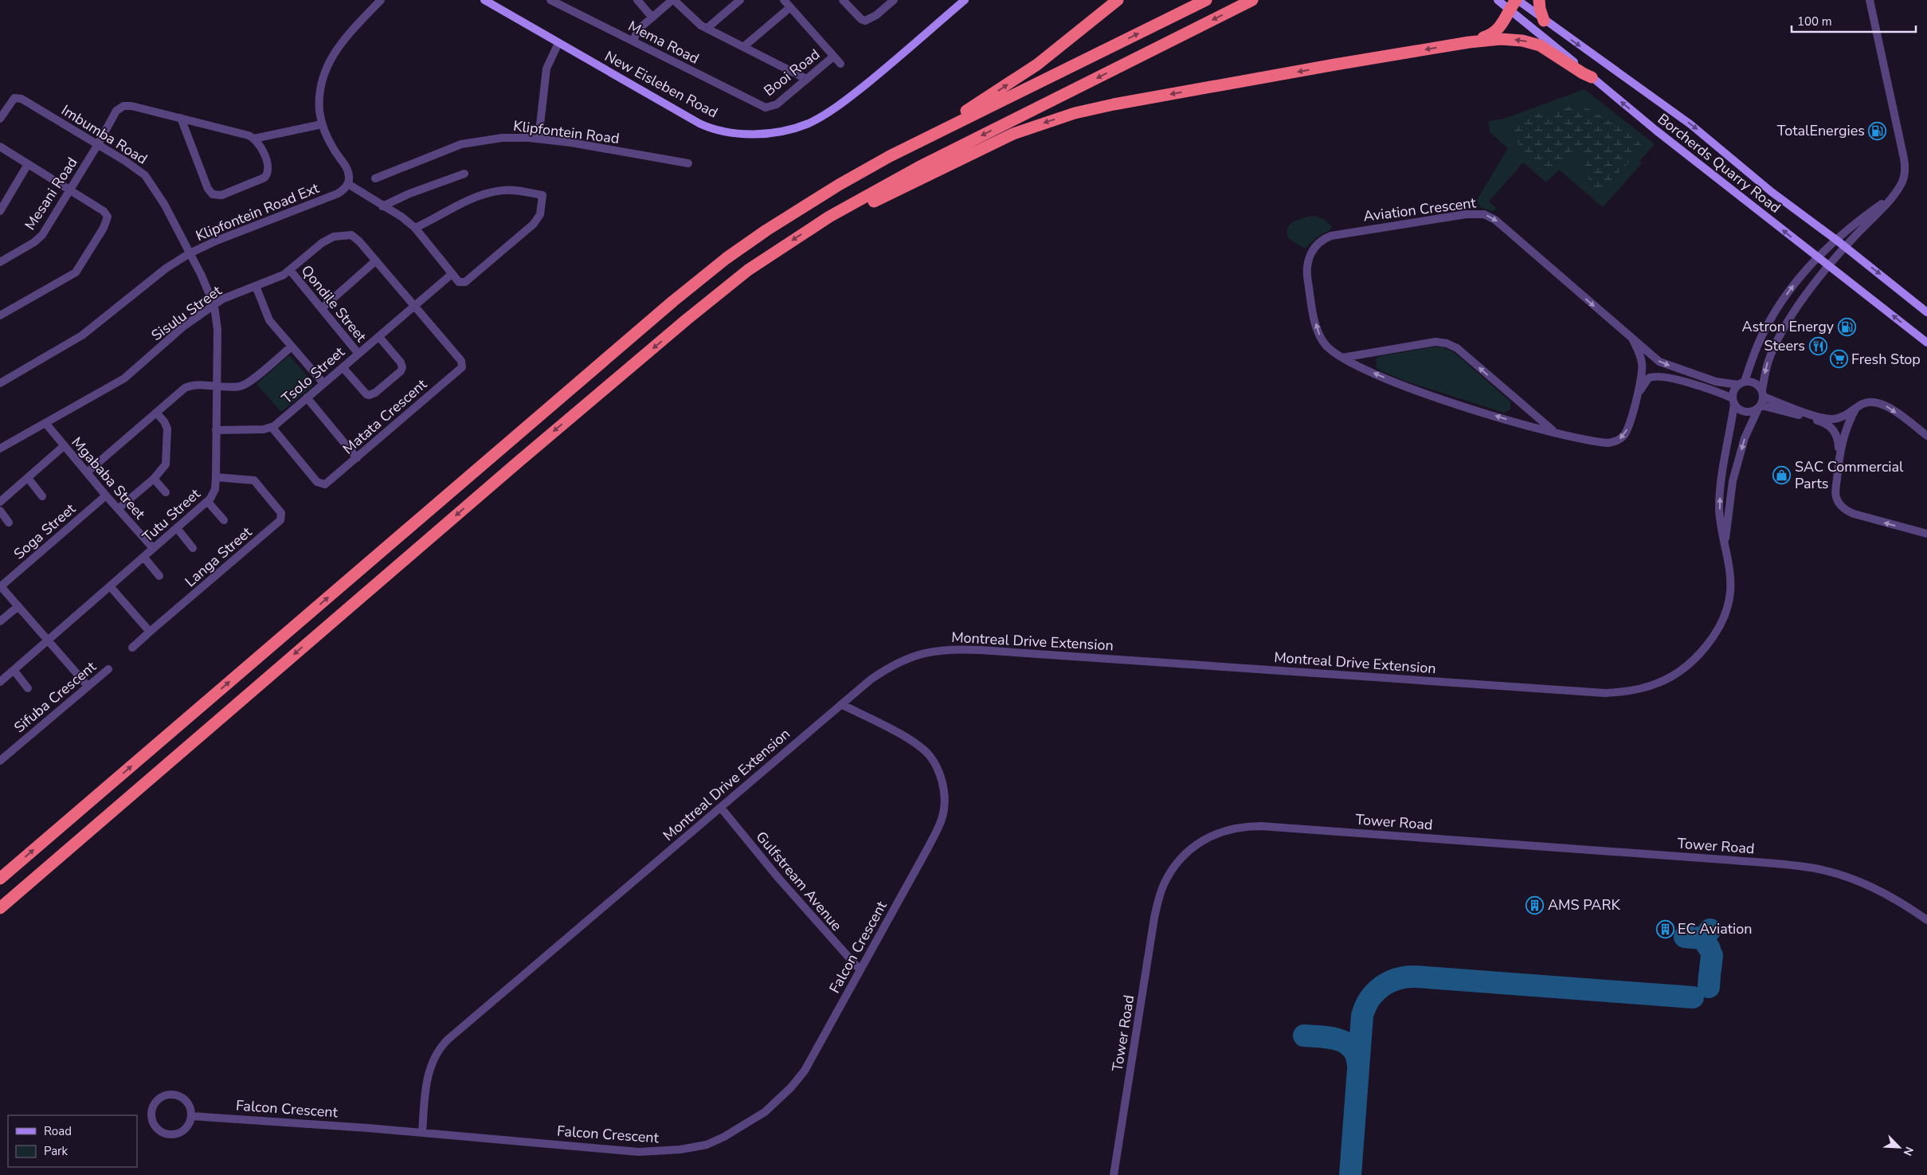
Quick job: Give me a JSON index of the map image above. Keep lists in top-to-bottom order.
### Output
{
  "streets": {
    "main road": ["New Eisleben Road", "Borcherds Quarry Road"],
    "street": [
      "Mema Road",
      "Booi Road",
      "Klipfontein Road",
      "Imbumba Road",
      "Mesani Road",
      "Aviation Crescent",
      "Klipfontein Road Ext",
      "Qondile Street",
      "Sisulu Street",
      "Tsolo Street",
      "Matata Crescent",
      "Mgababa Street",
      "Tutu Street",
      "Soga Street",
      "Langa Street",
      "Montreal Drive Extension",
      "Sifuba Crescent",
      "Tower Road",
      "Gulfstream Avenue",
      "Falcon Crescent"
    ]
  },
  "crossings": [
    ["Mema Road", "Booi Road"],
    ["Imbumba Road", "Mesani Road"],
    ["Imbumba Road", "Klipfontein Road Ext"],
    ["Imbumba Road", "Tutu Street"],
    ["Aviation Crescent", "Montreal Drive Extension"],
    ["Klipfontein Road Ext", "Tutu Street"],
    ["Qondile Street", "Sisulu Street"],
    ["Qondile Street", "Tsolo Street"],
    ["Sisulu Street", "Tsolo Street"],
    ["Sisulu Street", "Matata Crescent"],
    ["Sisulu Street", "Mgababa Street"],
    ["Sisulu Street", "Tutu Street"],
    ["Tsolo Street", "Matata Crescent"],
    ["Mgababa Street", "Tutu Street"],
    ["Mgababa Street", "Soga Street"],
    ["Tutu Street", "Langa Street"],
    ["Montreal Drive Extension", "Gulfstream Avenue"],
    ["Montreal Drive Extension", "Falcon Crescent"],
    ["Gulfstream Avenue", "Falcon Crescent"]
  ],
  "places": {
    "fuel station": ["TotalEnergies", "Astron Energy"],
    "restaurant": ["Steers"],
    "supermarket": ["Fresh Stop"],
    "shop": ["SAC Commercial Parts"],
    "building": ["AMS PARK", "EC Aviation"]
  },
  "legend": ["Road", "Park"],
  "scale_bar": "100 m",
  "north": "bottom right"
}
